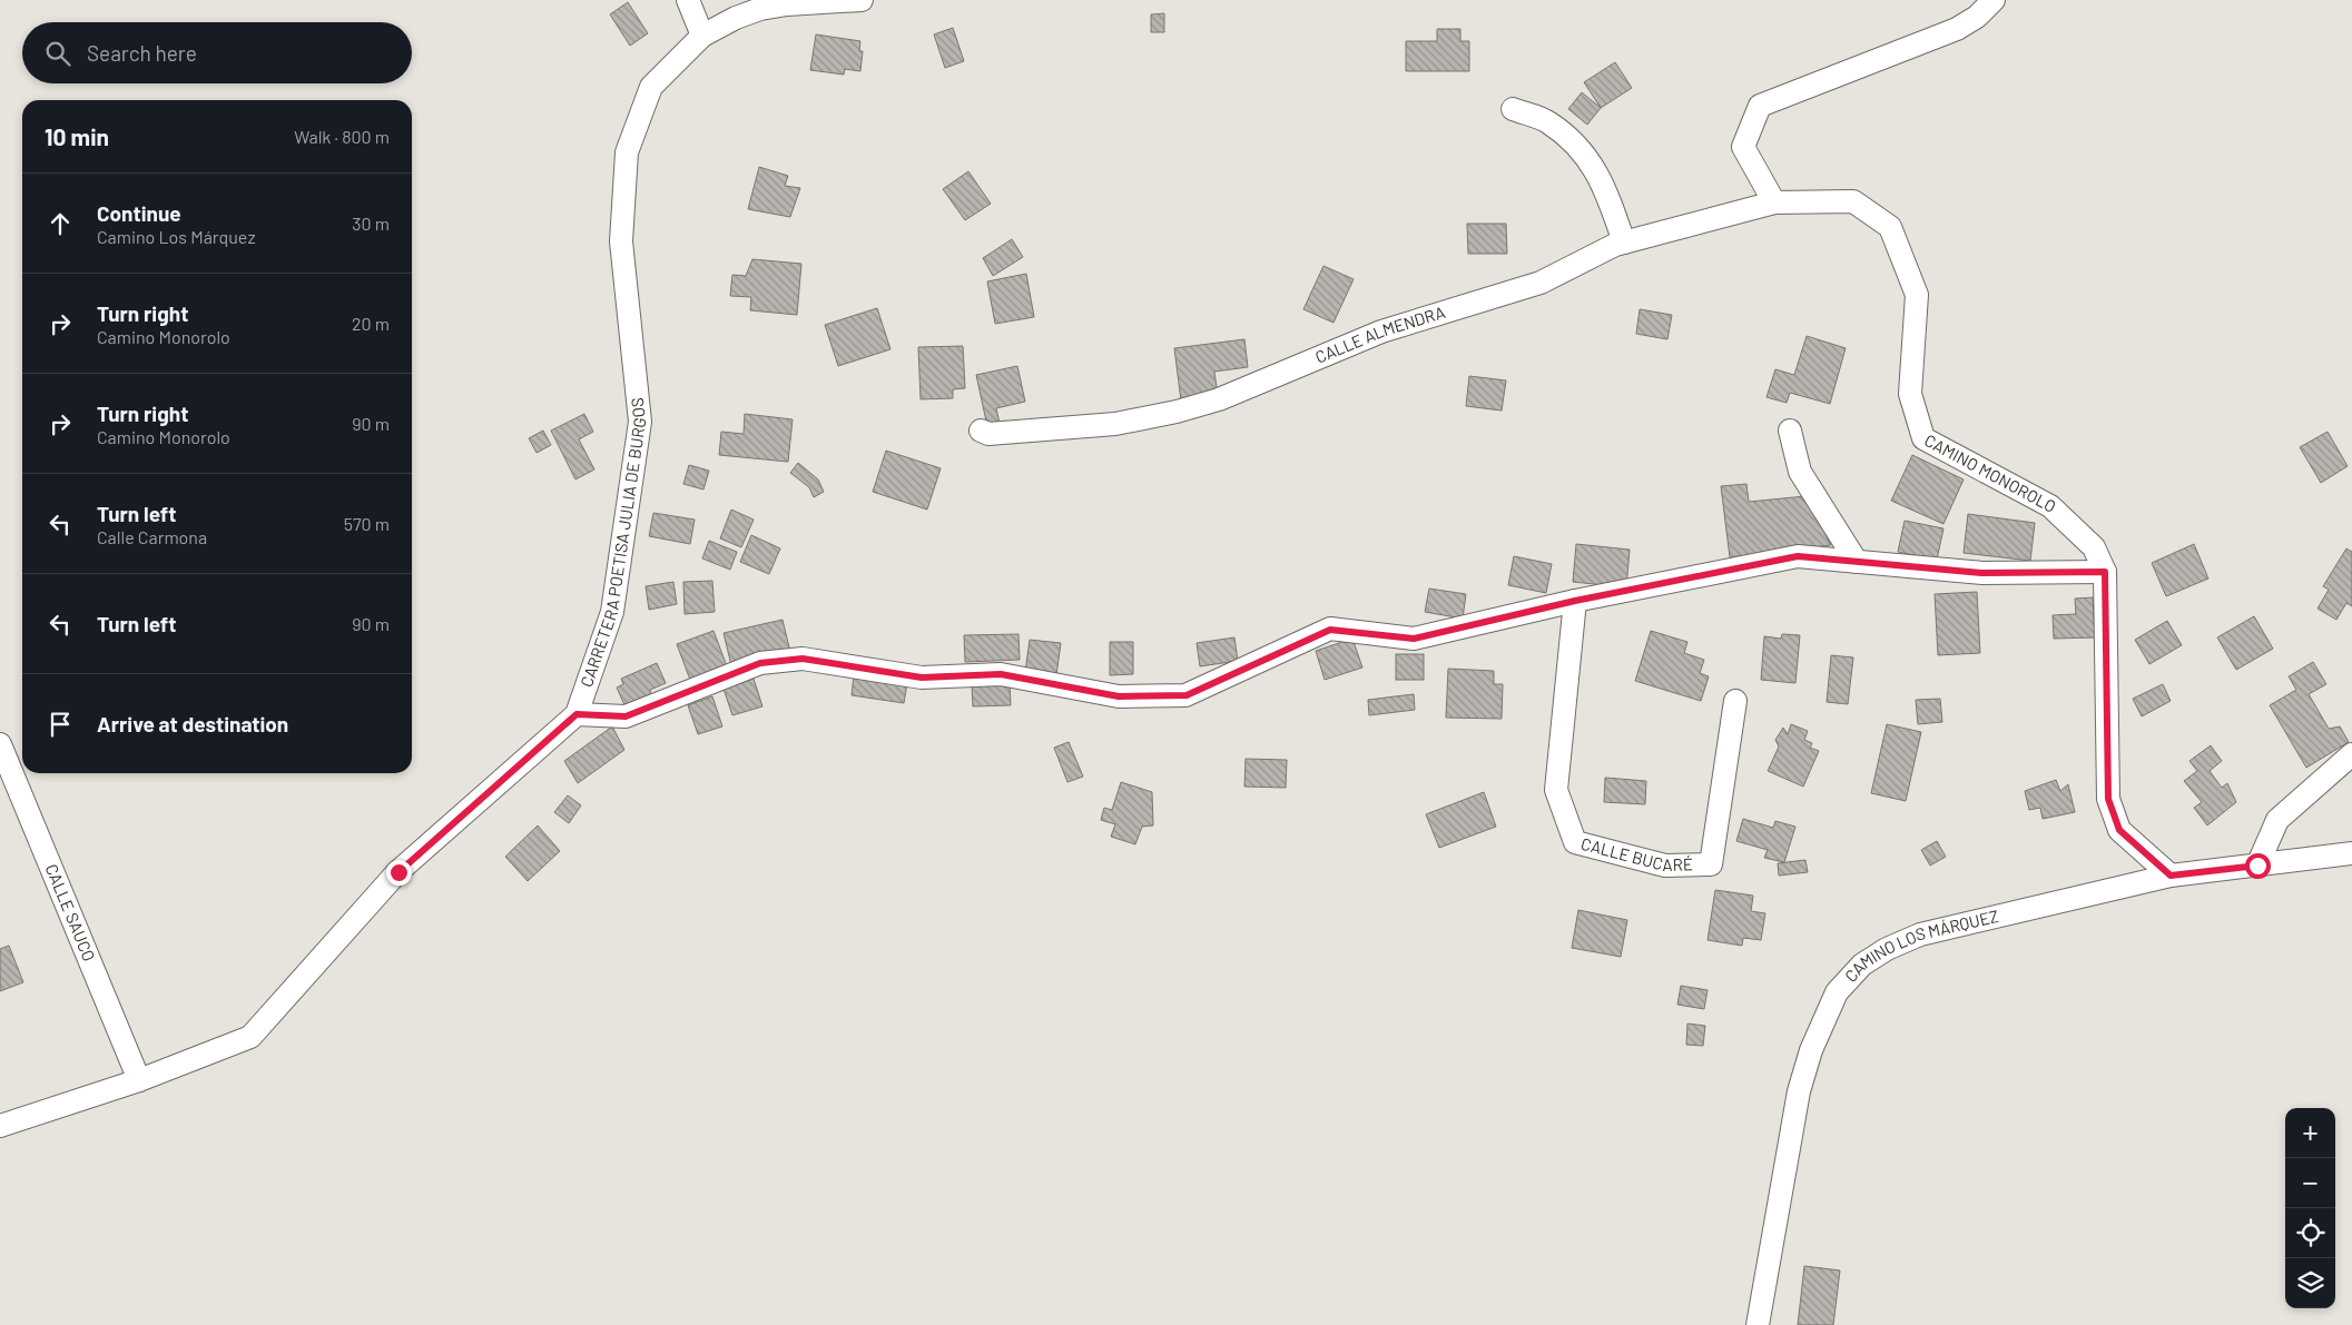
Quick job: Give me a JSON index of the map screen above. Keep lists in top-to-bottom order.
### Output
{
  "streets": {
    "street": [
      "CALLE ALMENDRA",
      "CAMINO MONOROLO",
      "CARRETERA POETISA JULIA DE BURGOS",
      "CALLE BUCARÉ",
      "CALLE SAUCO",
      "CAMINO LOS MÁRQUEZ"
    ]
  },
  "crossings": [
    ["CALLE ALMENDRA", "CAMINO MONOROLO"],
    ["CAMINO MONOROLO", "CAMINO LOS MÁRQUEZ"],
    ["CARRETERA POETISA JULIA DE BURGOS", "CALLE SAUCO"]
  ],
  "page": {
    "search": "Search here",
    "heading": ["10 min", "Walk · 800 m"],
    "list": [
      ["Continue", "Camino Los Márquez", "30 m"],
      ["Turn right", "Camino Monorolo", "20 m"],
      ["Turn right", "Camino Monorolo", "90 m"],
      ["Turn left", "Calle Carmona", "570 m"],
      ["Turn left", "90 m"],
      "Arrive at destination"
    ],
    "map_buttons": ["+", "−"]
  }
}
